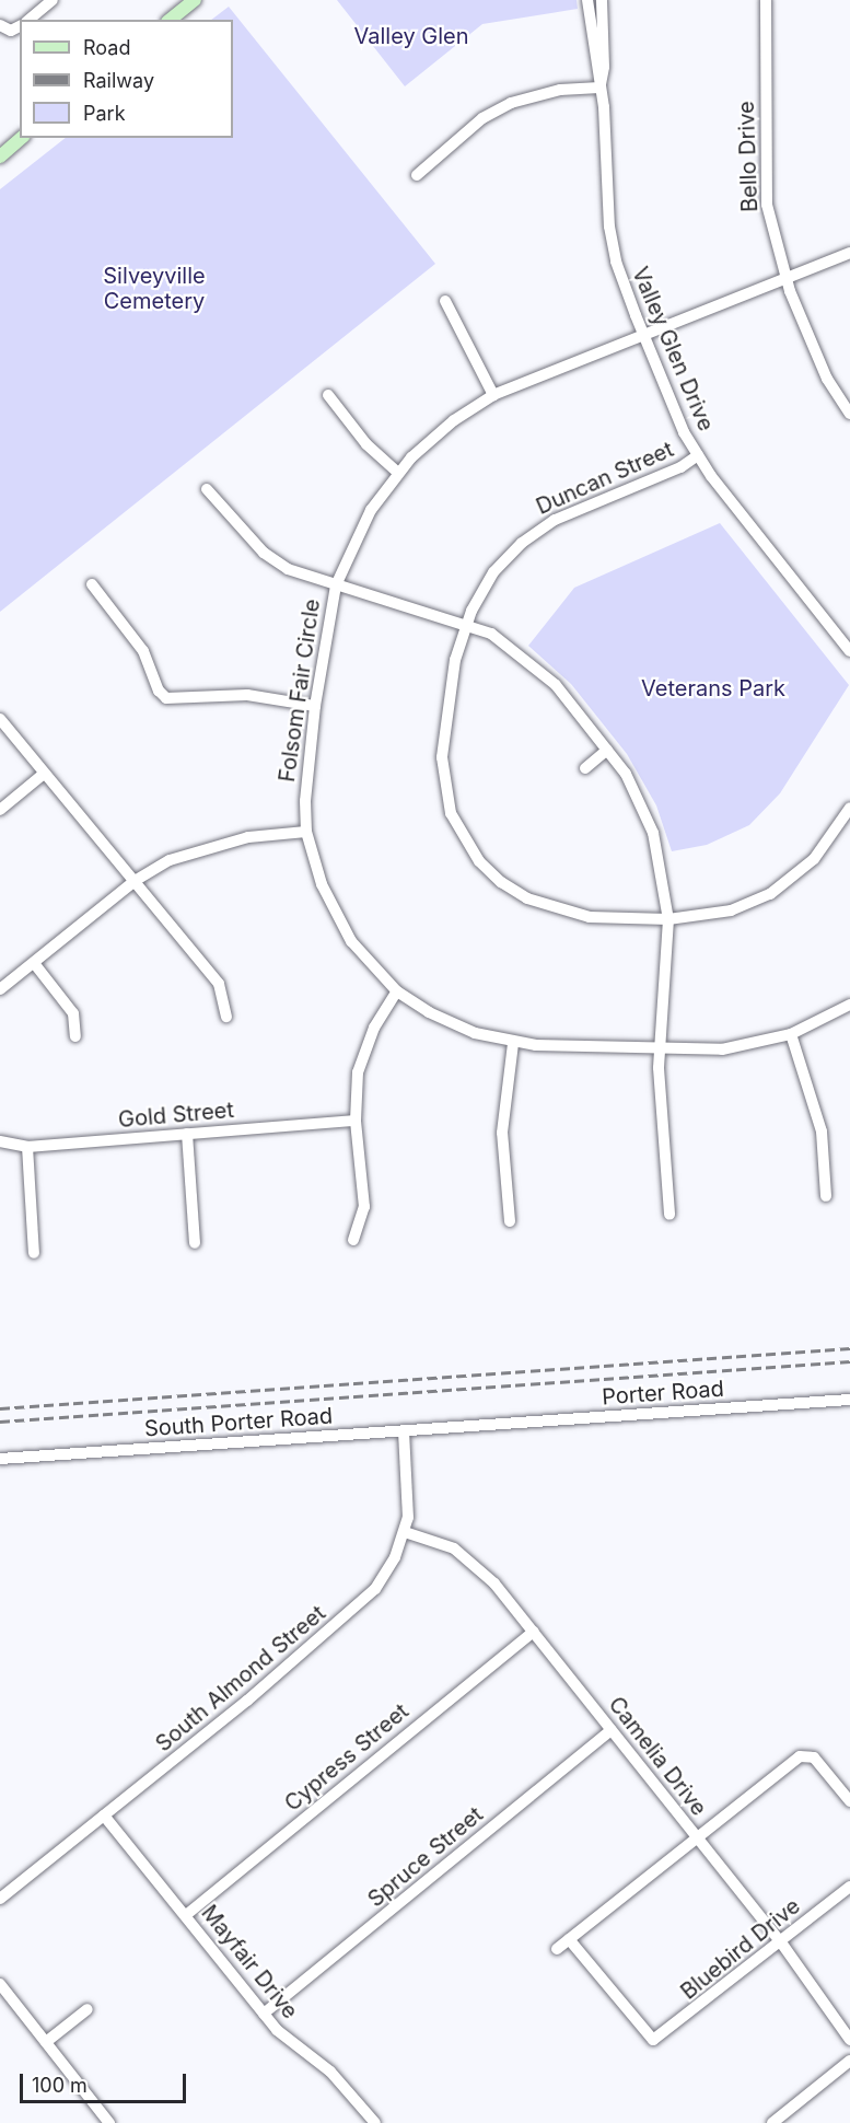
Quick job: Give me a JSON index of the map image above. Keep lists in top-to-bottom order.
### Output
{
  "streets": {
    "street": [
      "Bello Drive",
      "Valley Glen Drive",
      "Duncan Street",
      "Folsom Fair Circle",
      "Gold Street",
      "Porter Road",
      "South Porter Road",
      "South Almond Street",
      "Camelia Drive",
      "Cypress Street",
      "Spruce Street",
      "Bluebird Drive",
      "Mayfair Drive"
    ]
  },
  "crossings": [
    ["Bello Drive", "Folsom Fair Circle"],
    ["Valley Glen Drive", "Duncan Street"],
    ["Valley Glen Drive", "Folsom Fair Circle"],
    ["Porter Road", "South Porter Road"],
    ["South Porter Road", "South Almond Street"],
    ["South Almond Street", "Camelia Drive"],
    ["South Almond Street", "Mayfair Drive"],
    ["Camelia Drive", "Cypress Street"],
    ["Camelia Drive", "Spruce Street"],
    ["Camelia Drive", "Bluebird Drive"],
    ["Cypress Street", "Mayfair Drive"],
    ["Spruce Street", "Mayfair Drive"]
  ],
  "parks": ["Valley Glen", "Silveyville Cemetery", "Veterans Park"],
  "legend": ["Road", "Railway", "Park"],
  "scale_bar": "100 m"
}
